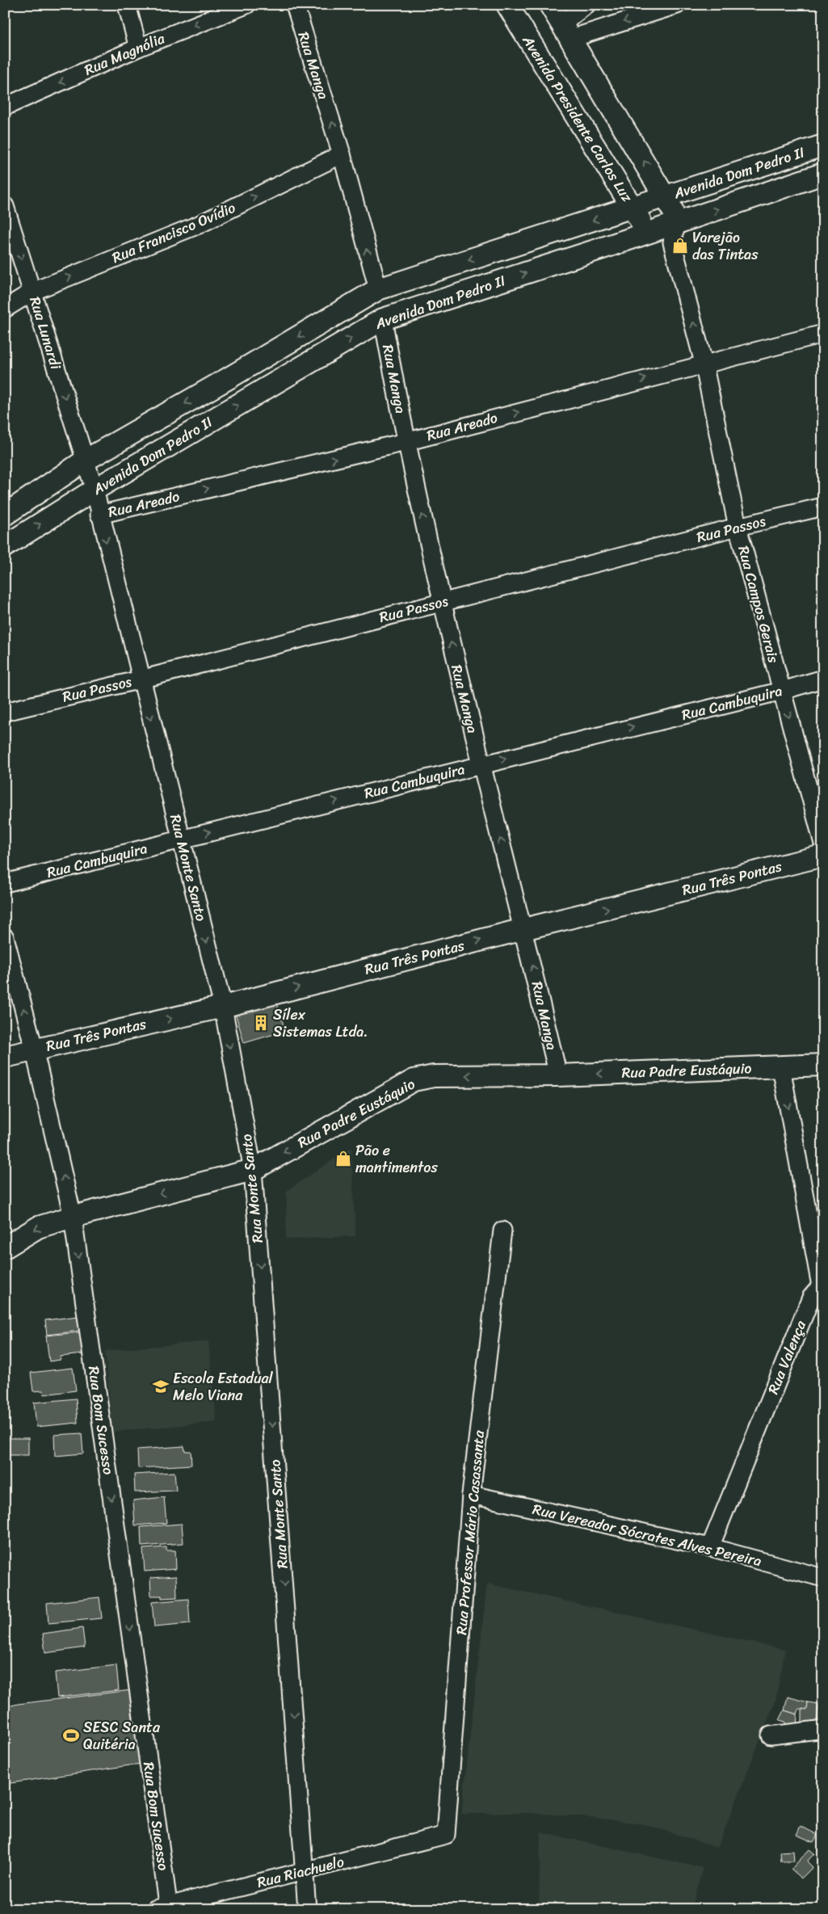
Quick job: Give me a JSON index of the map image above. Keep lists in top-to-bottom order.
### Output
{
  "streets": {
    "main road": [
      "Avenida Presidente Carlos Luz",
      "Avenida Dom Pedro II",
      "Rua Três Pontas",
      "Rua Padre Eustáquio"
    ],
    "street": [
      "Rua Magnólia",
      "Rua Manga",
      "Rua Francisco Ovídio",
      "Rua Lunardi",
      "Rua Areado",
      "Rua Passos",
      "Rua Campos Gerais",
      "Rua Cambuquira",
      "Rua Monte Santo",
      "Rua Valença",
      "Rua Bom Sucesso",
      "Rua Professor Mário Casassanta",
      "Rua Vereador Sócrates Alves Pereira",
      "Rua Riachuelo"
    ]
  },
  "crossings": [
    ["Rua Manga", "Avenida Dom Pedro II"],
    ["Rua Manga", "Rua Francisco Ovídio"],
    ["Rua Manga", "Rua Areado"],
    ["Rua Manga", "Rua Passos"],
    ["Rua Manga", "Rua Cambuquira"],
    ["Rua Manga", "Rua Três Pontas"],
    ["Rua Manga", "Rua Padre Eustáquio"],
    ["Avenida Presidente Carlos Luz", "Avenida Dom Pedro II"],
    ["Avenida Dom Pedro II", "Rua Lunardi"],
    ["Avenida Dom Pedro II", "Rua Campos Gerais"],
    ["Avenida Dom Pedro II", "Rua Monte Santo"],
    ["Rua Francisco Ovídio", "Rua Lunardi"],
    ["Rua Lunardi", "Rua Monte Santo"],
    ["Rua Areado", "Rua Campos Gerais"],
    ["Rua Areado", "Rua Monte Santo"],
    ["Rua Passos", "Rua Campos Gerais"],
    ["Rua Passos", "Rua Monte Santo"],
    ["Rua Campos Gerais", "Rua Cambuquira"],
    ["Rua Cambuquira", "Rua Monte Santo"],
    ["Rua Monte Santo", "Rua Três Pontas"],
    ["Rua Monte Santo", "Rua Padre Eustáquio"],
    ["Rua Monte Santo", "Rua Riachuelo"],
    ["Rua Três Pontas", "Rua Bom Sucesso"],
    ["Rua Padre Eustáquio", "Rua Valença"],
    ["Rua Padre Eustáquio", "Rua Bom Sucesso"],
    ["Rua Valença", "Rua Vereador Sócrates Alves Pereira"],
    ["Rua Bom Sucesso", "Rua Riachuelo"],
    ["Rua Professor Mário Casassanta", "Rua Vereador Sócrates Alves Pereira"],
    ["Rua Professor Mário Casassanta", "Rua Riachuelo"]
  ],
  "one_way": [
    "Rua Magnólia",
    "Rua Manga",
    "Rua Francisco Ovídio",
    "Rua Lunardi",
    "Rua Areado",
    "Rua Cambuquira",
    "Rua Monte Santo",
    "Rua Três Pontas",
    "Rua Padre Eustáquio",
    "Rua Valença"
  ],
  "places": {
    "shop": ["Varejão das Tintas", "Pão e mantimentos"],
    "building": ["Sílex Sistemas Ltda."],
    "school or university": ["Escola Estadual Melo Viana"],
    "sports": ["SESC Santa Quitéria"]
  }
}
